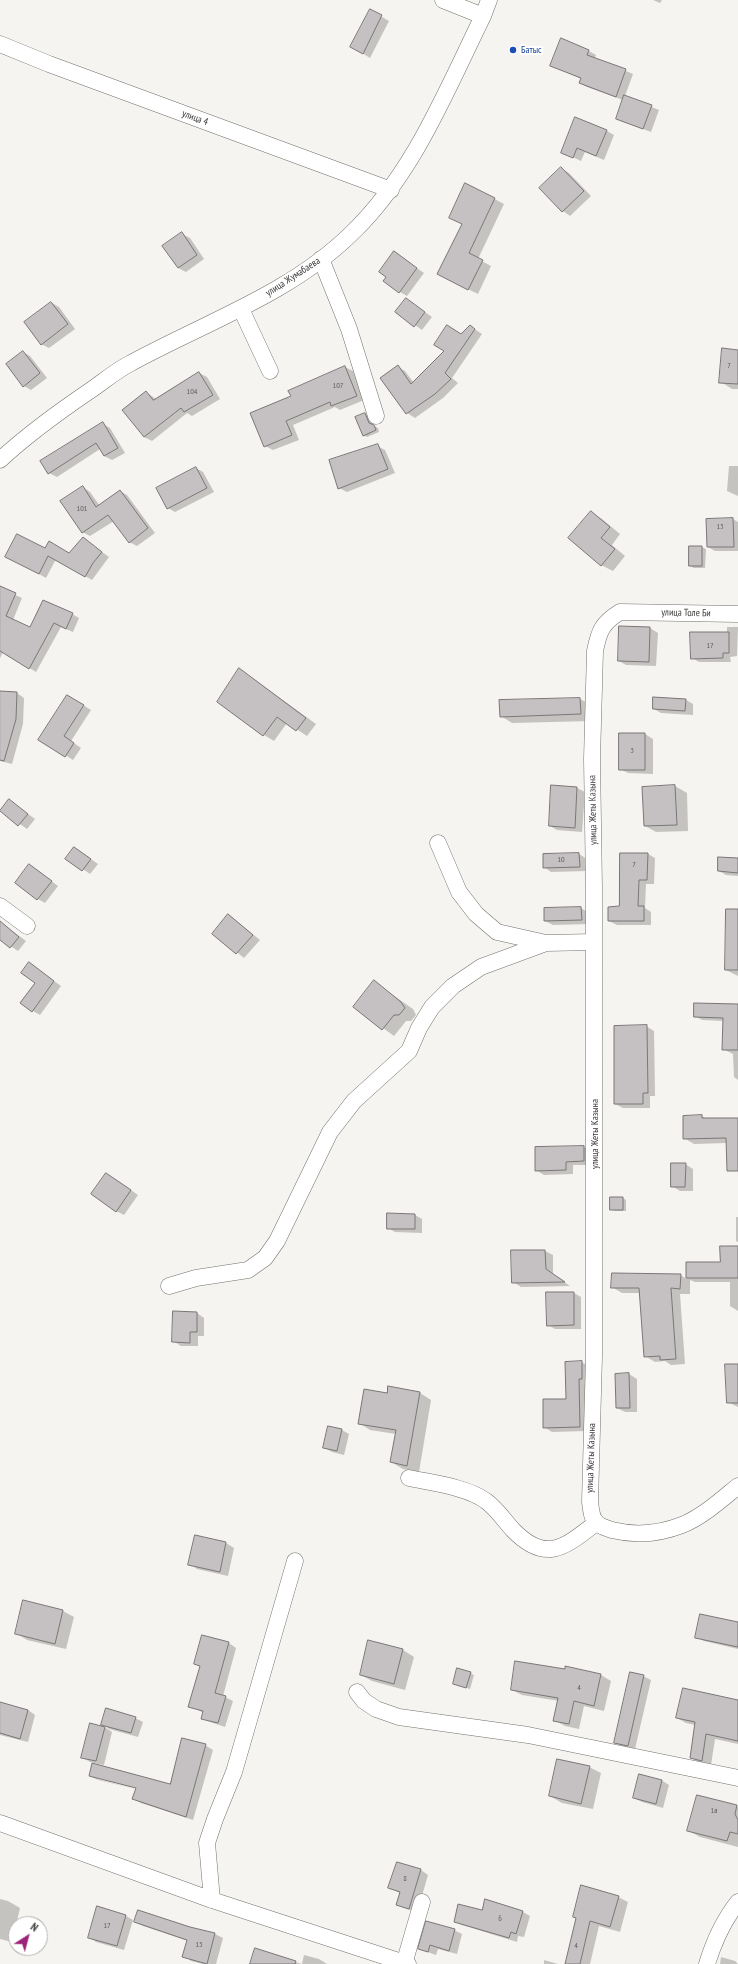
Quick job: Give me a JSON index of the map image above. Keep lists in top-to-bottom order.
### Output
{
  "streets": {
    "street": [
      "улица 4",
      "улица Жумабаева",
      "улица Толе Би",
      "улица Жеты Казына"
    ]
  },
  "crossings": [
    ["улица 4", "улица Жумабаева"],
    ["улица Толе Би", "улица Жеты Казына"]
  ],
  "places": ["Батыс"],
  "house_numbers": [
    "7",
    "107",
    "104",
    "101",
    "13",
    "17",
    "3",
    "10",
    "7",
    "4",
    "1а",
    "8",
    "6",
    "17",
    "13",
    "4"
  ],
  "north": "top right"
}
